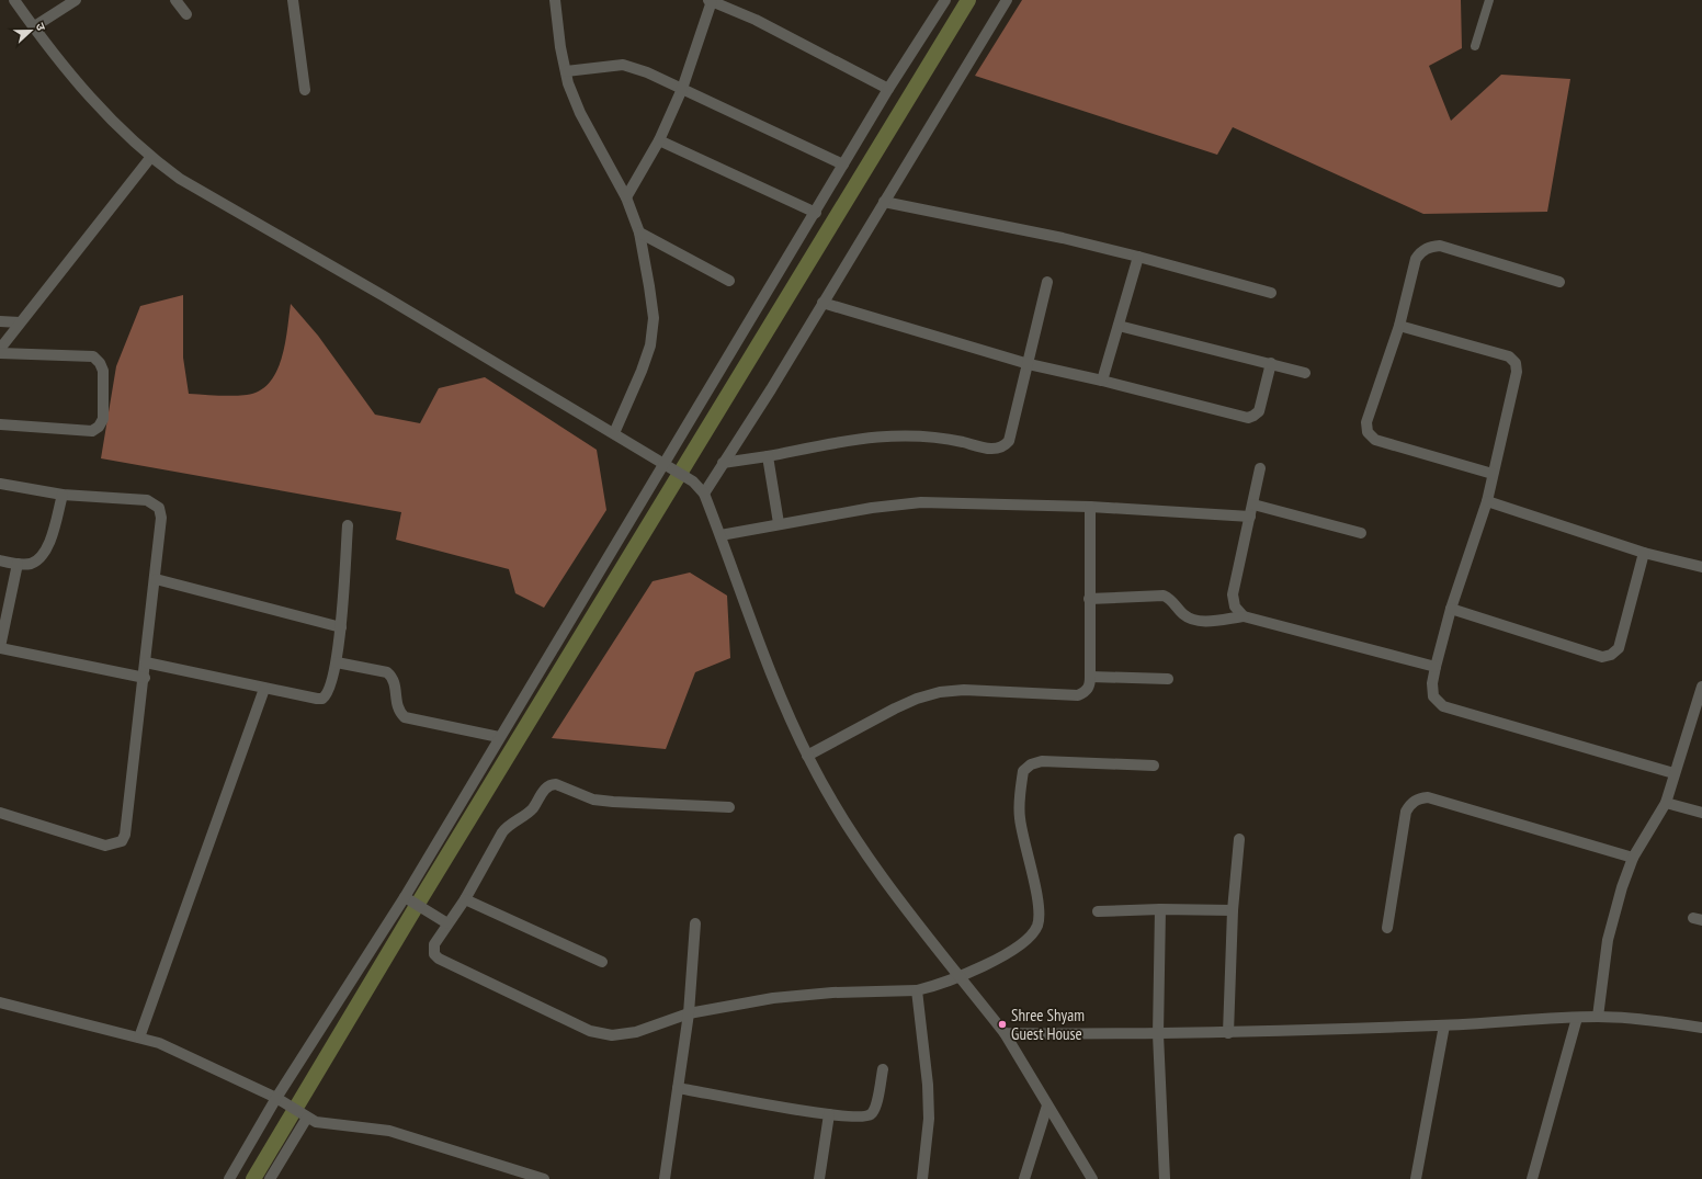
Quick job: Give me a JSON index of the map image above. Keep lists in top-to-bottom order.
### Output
{
  "places": ["Shree Shyam Guest House"],
  "north": "right"
}
